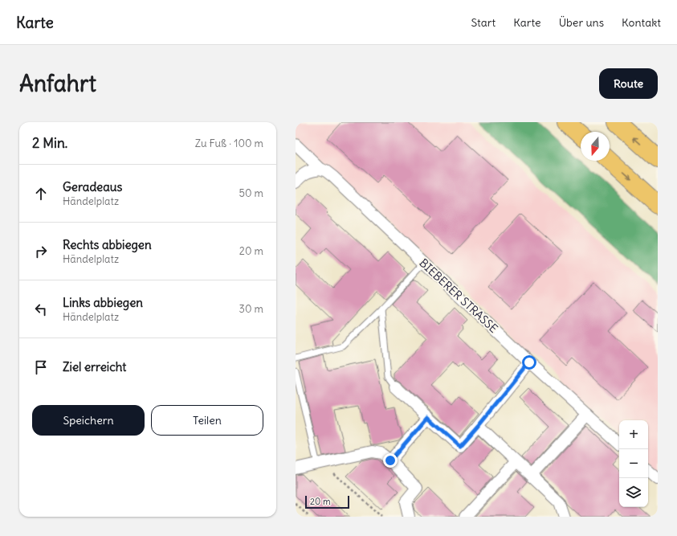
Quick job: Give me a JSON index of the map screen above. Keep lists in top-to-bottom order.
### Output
{
  "streets": {
    "street": ["BIEBERER STRASSE"]
  },
  "scale_bar": "20 m",
  "north": "bottom",
  "page": {
    "header": "Karte",
    "nav": [
      "Start",
      "Karte",
      "Über uns",
      "Kontakt"
    ],
    "buttons": [
      "Route",
      ["Speichern", "Teilen"]
    ],
    "title": "Anfahrt",
    "heading": ["2 Min.", "Zu Fuß · 100 m"],
    "list": [
      ["Geradeaus", "Händelplatz", "50 m"],
      ["Rechts abbiegen", "Händelplatz", "20 m"],
      ["Links abbiegen", "Händelplatz", "30 m"],
      "Ziel erreicht"
    ],
    "map_buttons": ["+", "−"],
    "scale": "20 m"
  }
}
